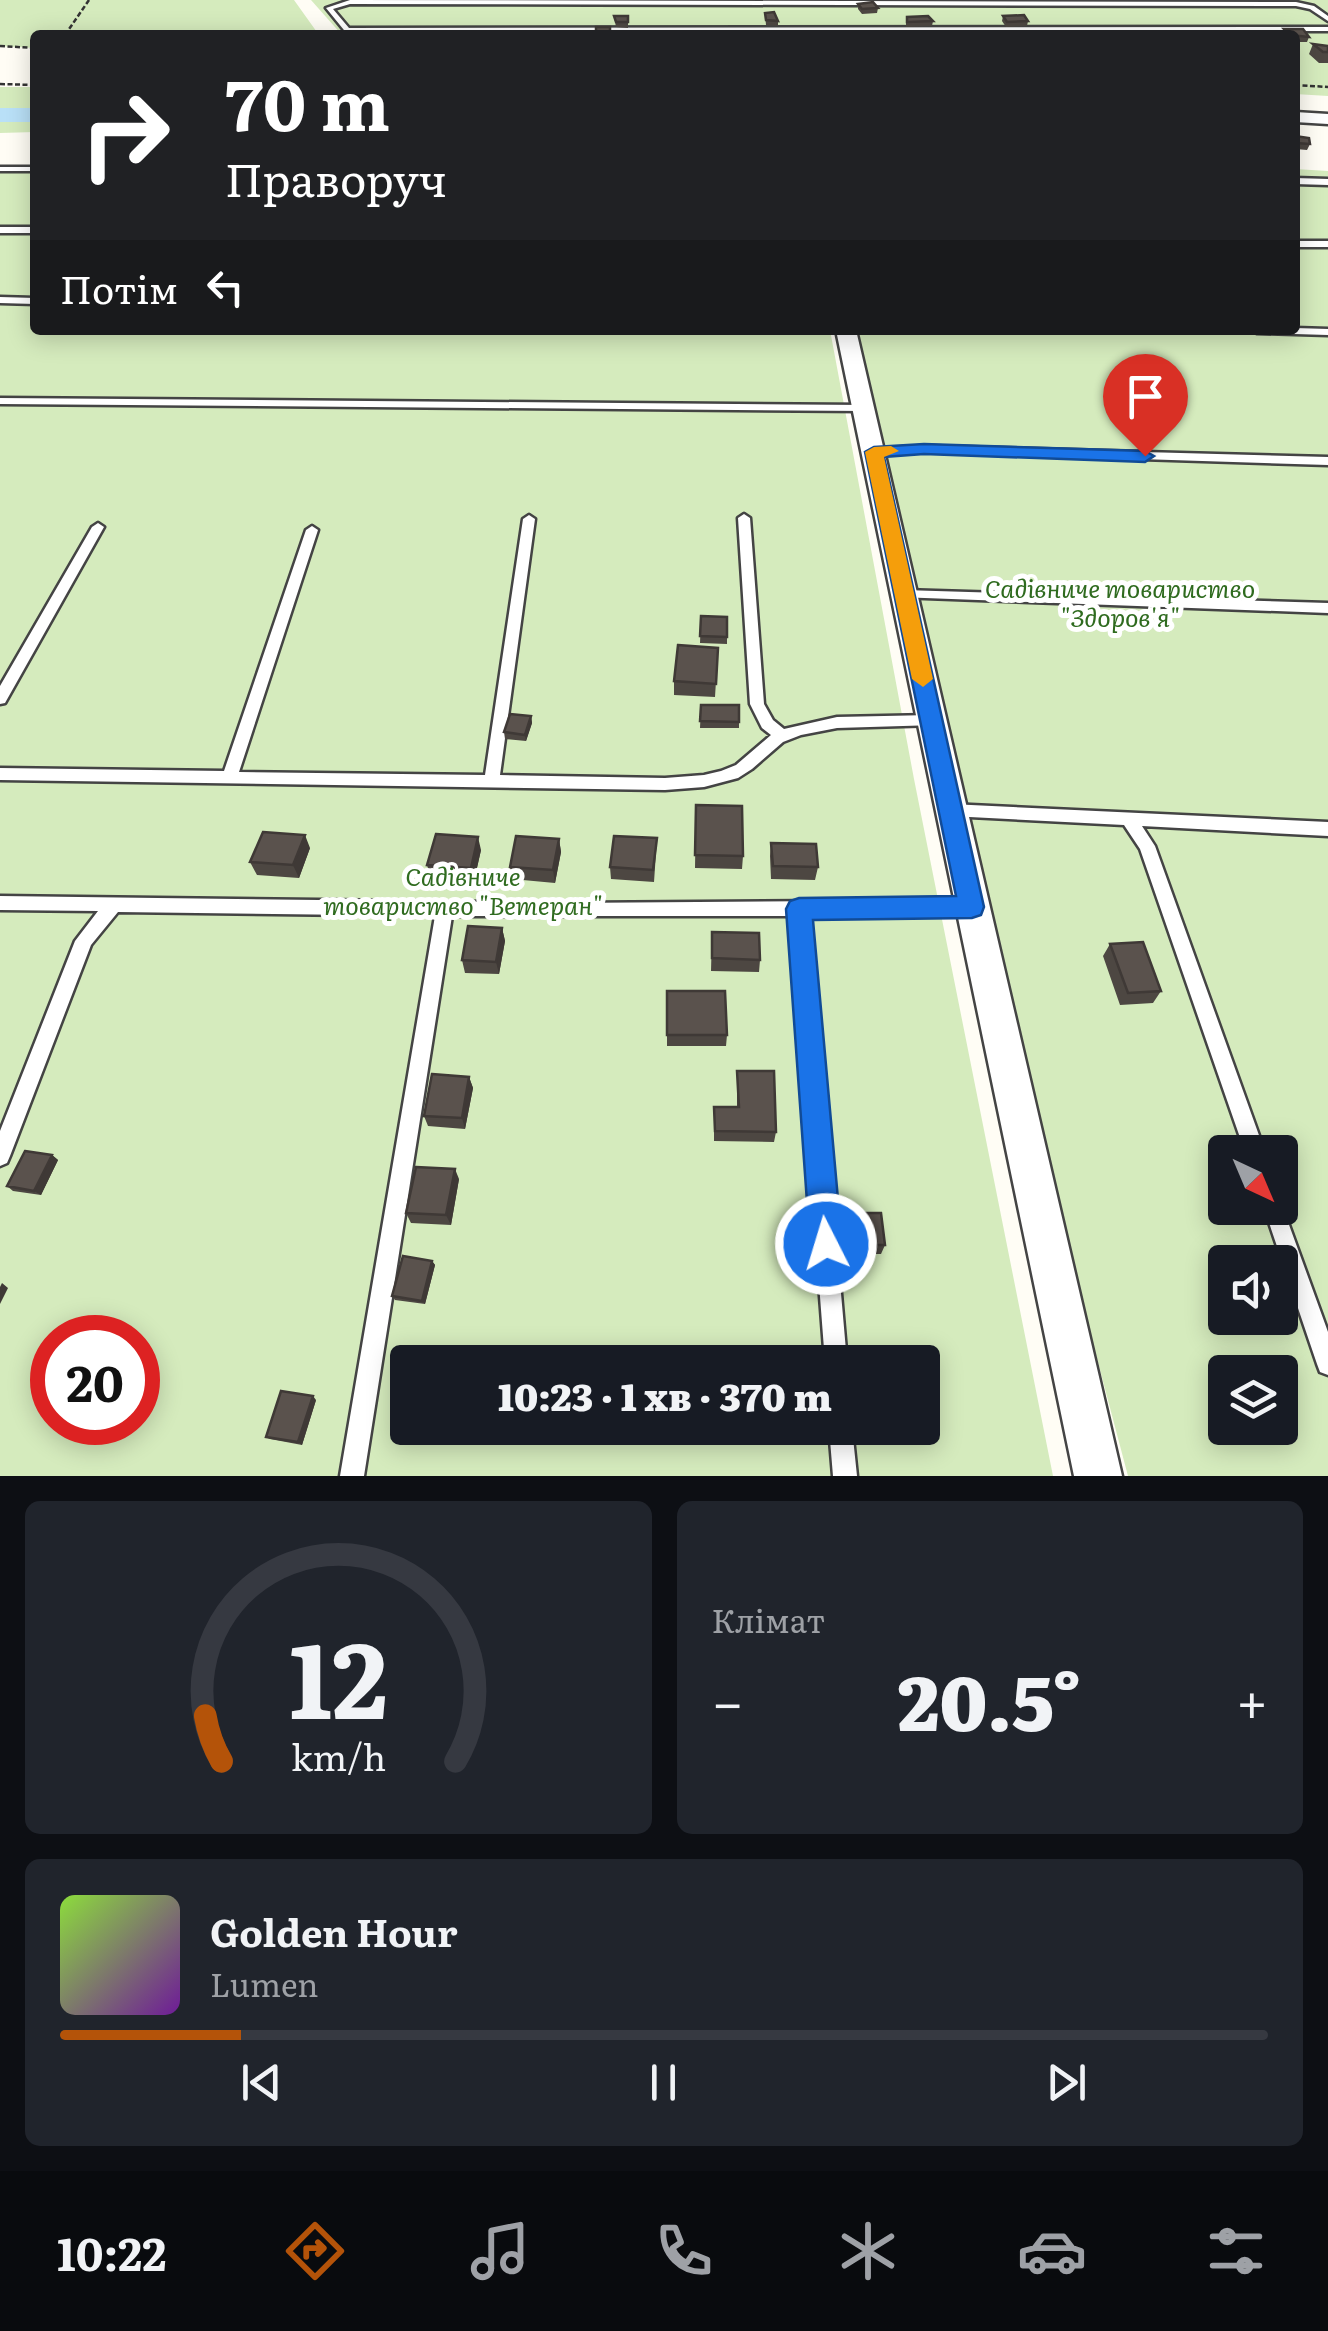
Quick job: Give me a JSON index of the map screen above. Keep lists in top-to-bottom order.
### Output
{
  "parks": ["Садівниче товариство \"Здоров'я\"", "Садівниче товариство \"Ветеран\""],
  "north": "bottom right",
  "page": {
    "turn": ["70 m", "Праворуч"],
    "then": "Потім",
    "limit": "20",
    "trip": "10:23 · 1 хв · 370 m",
    "tile": "Клімат",
    "heat": ["−", "20.5°", "+"],
    "song": ["Golden Hour", "Lumen"],
    "tabs": "10:22",
    "gauge": ["12", "km/h"]
  }
}
